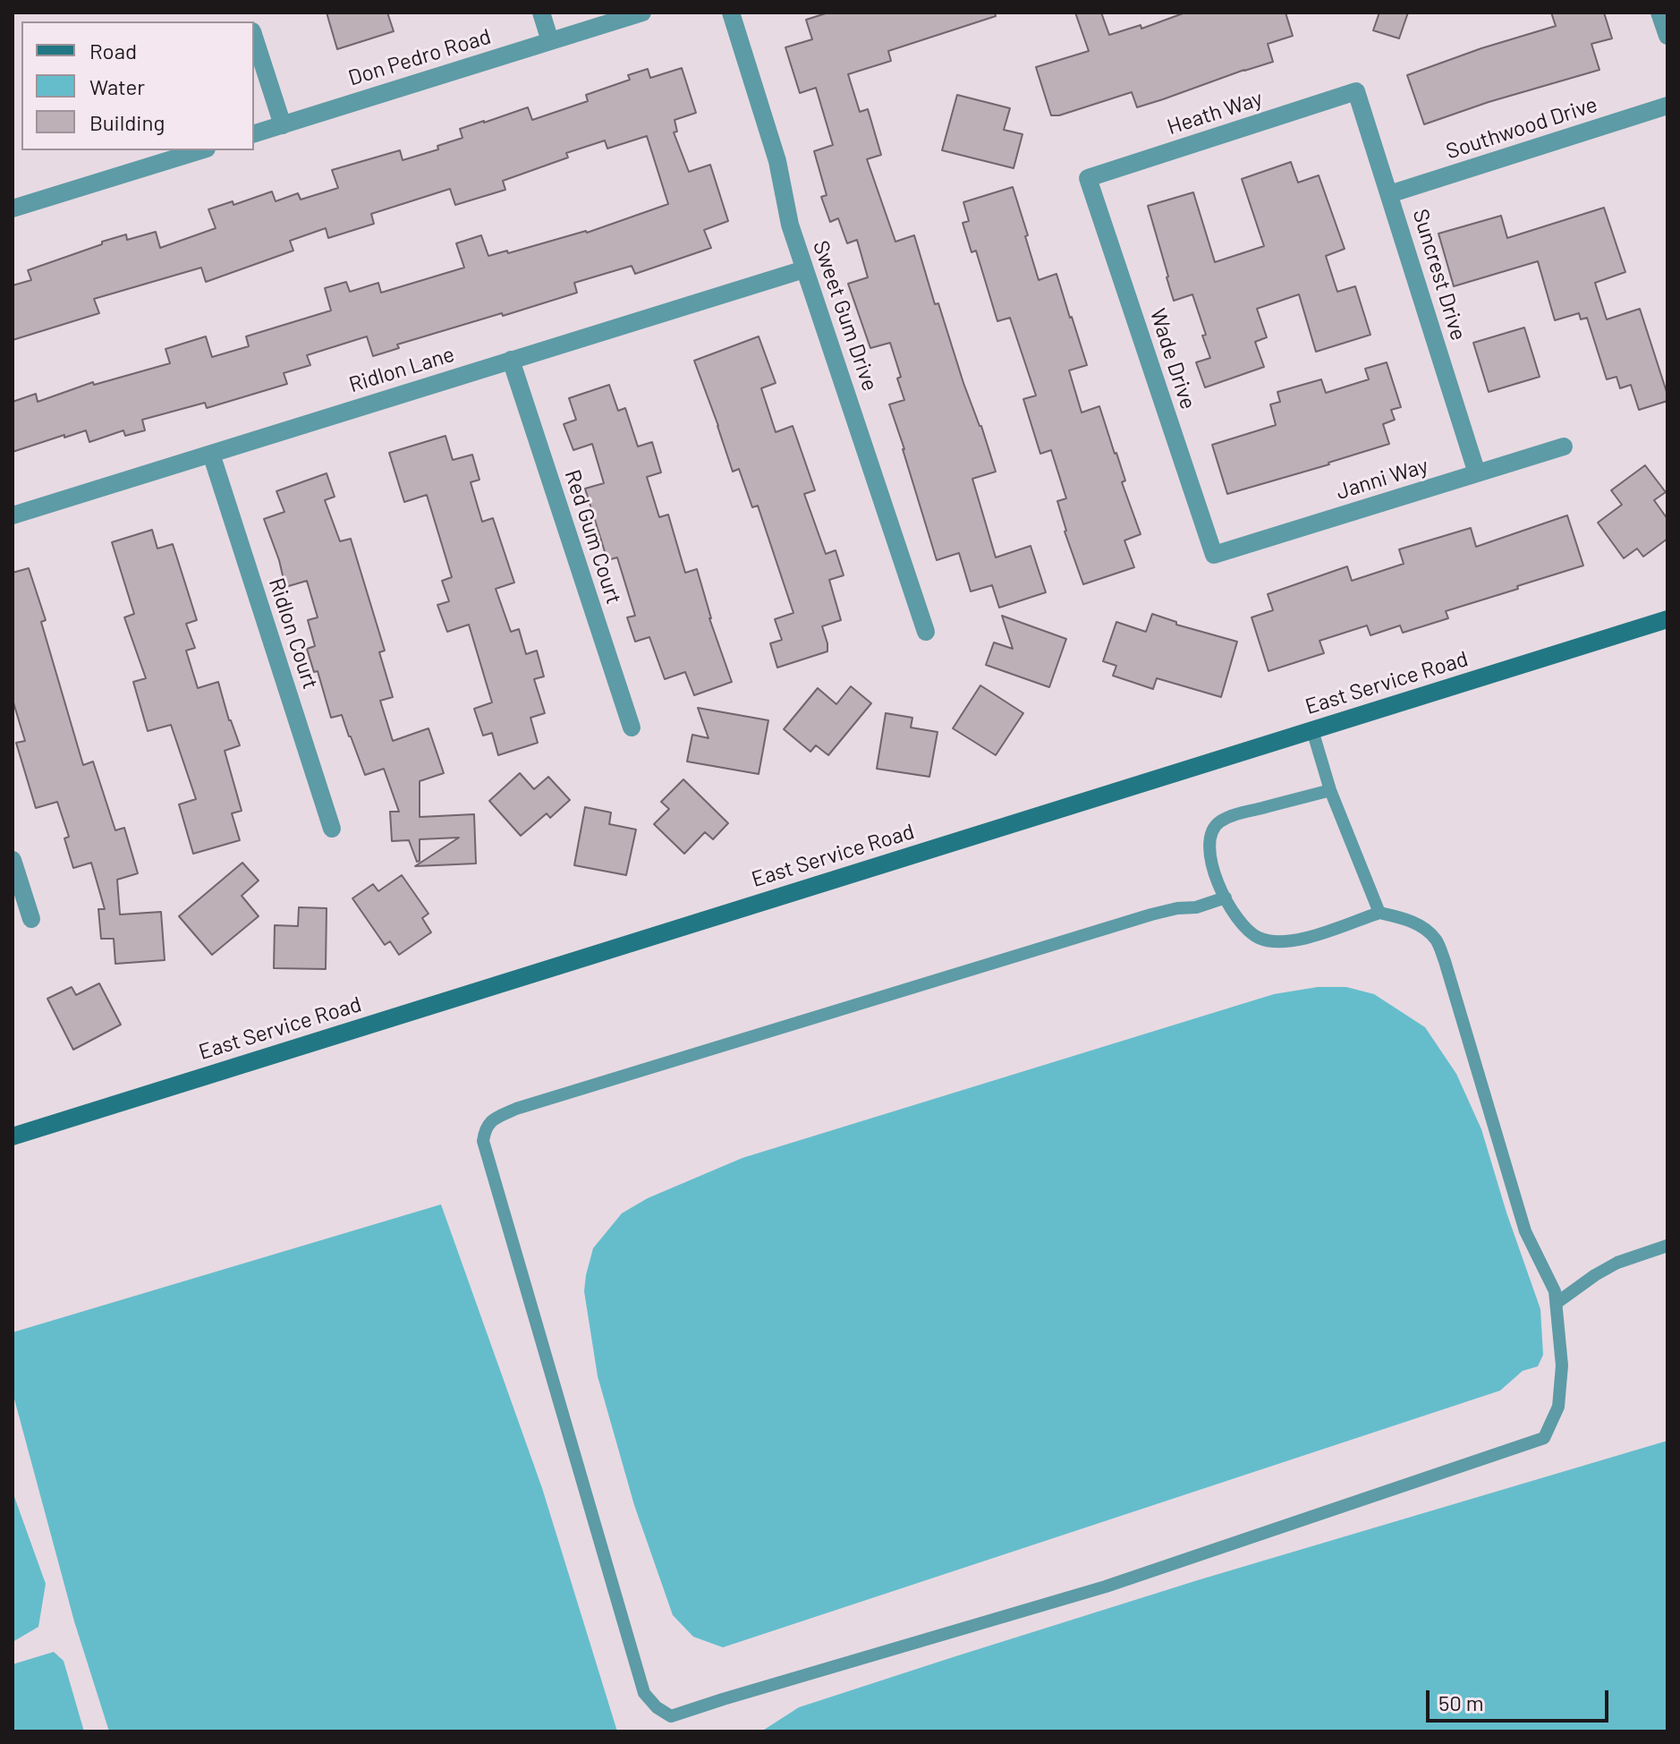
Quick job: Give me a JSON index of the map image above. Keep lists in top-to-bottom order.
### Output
{
  "streets": {
    "street": [
      "Don Pedro Road",
      "Heath Way",
      "Southwood Drive",
      "Suncrest Drive",
      "Sweet Gum Drive",
      "Wade Drive",
      "Ridlon Lane",
      "Janni Way",
      "Red Gum Court",
      "Ridlon Court",
      "East Service Road"
    ]
  },
  "crossings": [
    ["Heath Way", "Suncrest Drive"],
    ["Heath Way", "Wade Drive"],
    ["Southwood Drive", "Suncrest Drive"],
    ["Suncrest Drive", "Janni Way"],
    ["Sweet Gum Drive", "Ridlon Lane"],
    ["Wade Drive", "Janni Way"],
    ["Ridlon Lane", "Red Gum Court"],
    ["Ridlon Lane", "Ridlon Court"]
  ],
  "legend": ["Road", "Water", "Building"],
  "scale_bar": "50 m"
}
